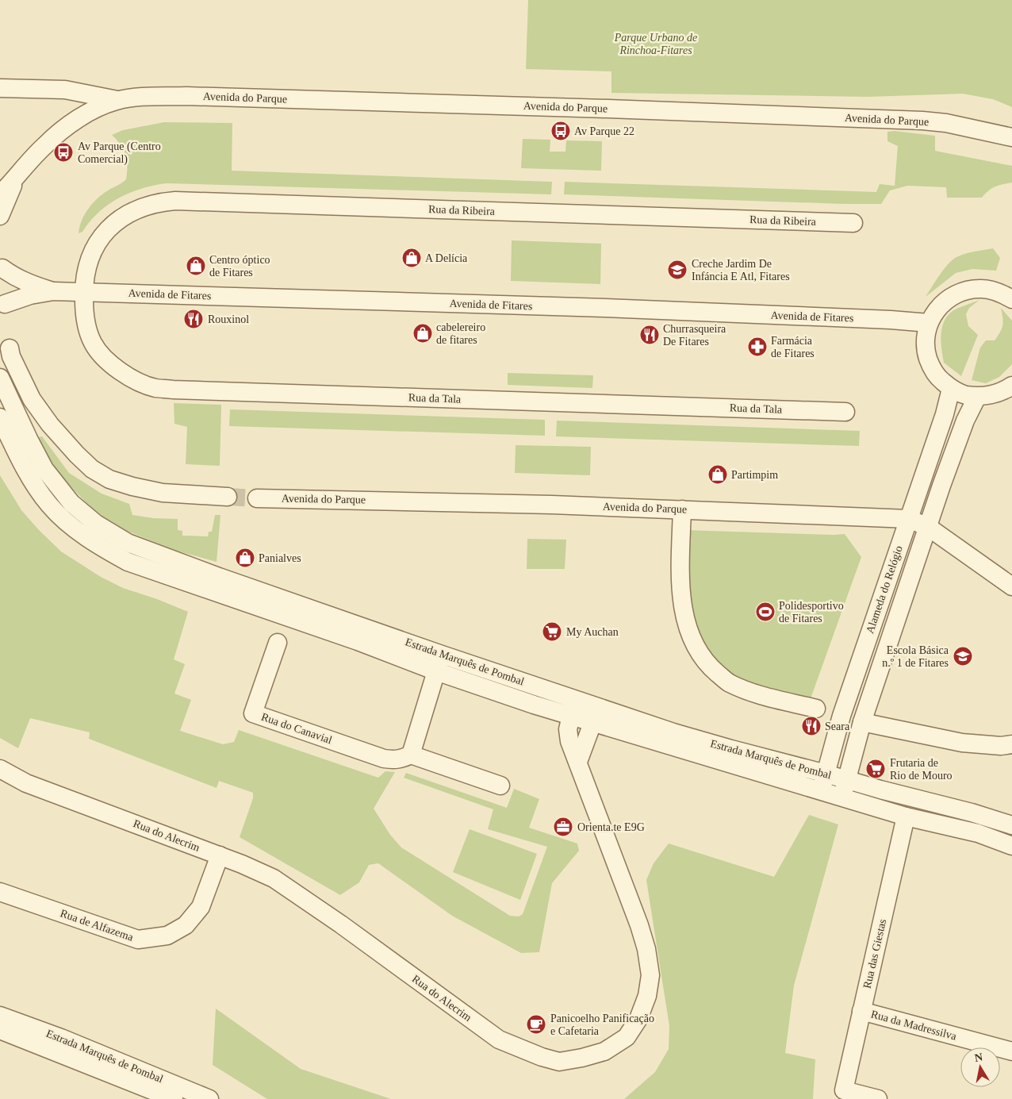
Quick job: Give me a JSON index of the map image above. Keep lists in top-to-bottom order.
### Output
{
  "streets": {
    "street": [
      "Avenida do Parque",
      "Rua da Ribeira",
      "Avenida de Fitares",
      "Rua da Tala",
      "Alameda do Relógio",
      "Estrada Marquês de Pombal",
      "Rua do Canavial",
      "Rua do Alecrim",
      "Rua de Alfazema",
      "Rua das Giestas",
      "Rua da Madressilva"
    ]
  },
  "crossings": [
    ["Avenida do Parque", "Alameda do Relógio"],
    ["Rua da Ribeira", "Avenida de Fitares"],
    ["Rua da Ribeira", "Rua da Tala"],
    ["Avenida de Fitares", "Rua da Tala"],
    ["Alameda do Relógio", "Estrada Marquês de Pombal"],
    ["Estrada Marquês de Pombal", "Rua do Alecrim"],
    ["Estrada Marquês de Pombal", "Rua das Giestas"],
    ["Rua do Alecrim", "Rua de Alfazema"],
    ["Rua das Giestas", "Rua da Madressilva"]
  ],
  "parks": ["Parque Urbano de Rinchoa-Fitares"],
  "places": {
    "bus stop": ["Av Parque 22", "Av Parque (Centro Comercial)"],
    "shop": [
      "A Delícia",
      "Centro óptico de Fitares",
      "cabelereiro de fitares",
      "Partimpim",
      "Panialves"
    ],
    "school or university": ["Creche Jardim De Infáncia E Atl, Fitares", "Escola Básica n.º 1 de Fitares"],
    "restaurant": ["Rouxinol", "Churrasqueira De Fitares", "Seara"],
    "pharmacy": ["Farmácia de Fitares"],
    "sports": ["Polidesportivo de Fitares"],
    "supermarket": ["My Auchan", "Frutaria de Rio de Mouro"],
    "office": ["Orienta.te E9G"],
    "cafe": ["Panicoelho Panificação e Cafetaria"]
  },
  "north": "top"
}
